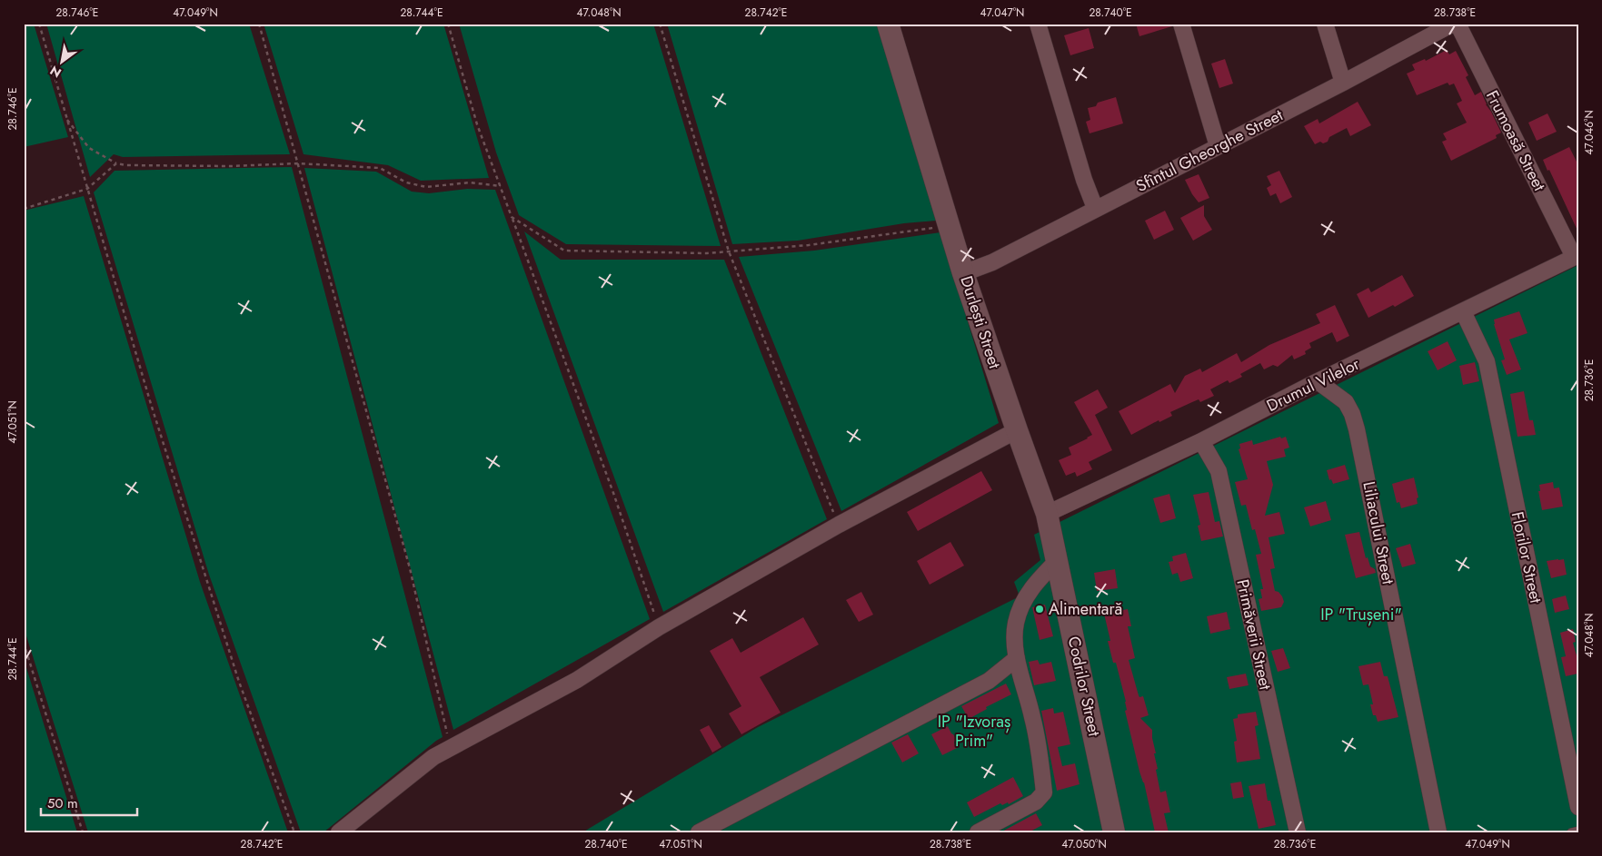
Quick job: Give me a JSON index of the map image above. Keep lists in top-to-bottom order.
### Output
{
  "streets": {
    "street": [
      "Frumoasă Street",
      "Sfîntul Gheorghe Street",
      "Durlești Street",
      "Drumul Vilelor",
      "Liliacului Street",
      "Florilor Street",
      "Primăverii Street",
      "Codrilor Street"
    ]
  },
  "crossings": [
    ["Frumoasă Street", "Drumul Vilelor"],
    ["Sfîntul Gheorghe Street", "Durlești Street"],
    ["Durlești Street", "Drumul Vilelor"],
    ["Durlești Street", "Codrilor Street"],
    ["Drumul Vilelor", "Liliacului Street"],
    ["Drumul Vilelor", "Florilor Street"],
    ["Drumul Vilelor", "Primăverii Street"],
    ["Drumul Vilelor", "Codrilor Street"]
  ],
  "parks": ["IP \"Trușeni\"", "IP \"Izvoraș Prim\""],
  "places": ["Alimentară"],
  "scale_bar": "50 m",
  "north": "bottom left",
  "coordinates": [
    "28.746°E",
    "47.049°N",
    "28.744°E",
    "47.048°N",
    "28.742°E",
    "47.047°N",
    "28.740°E",
    "28.738°E",
    "47.046°N",
    "28.736°E",
    "47.051°N",
    "47.050°N"
  ]
}
